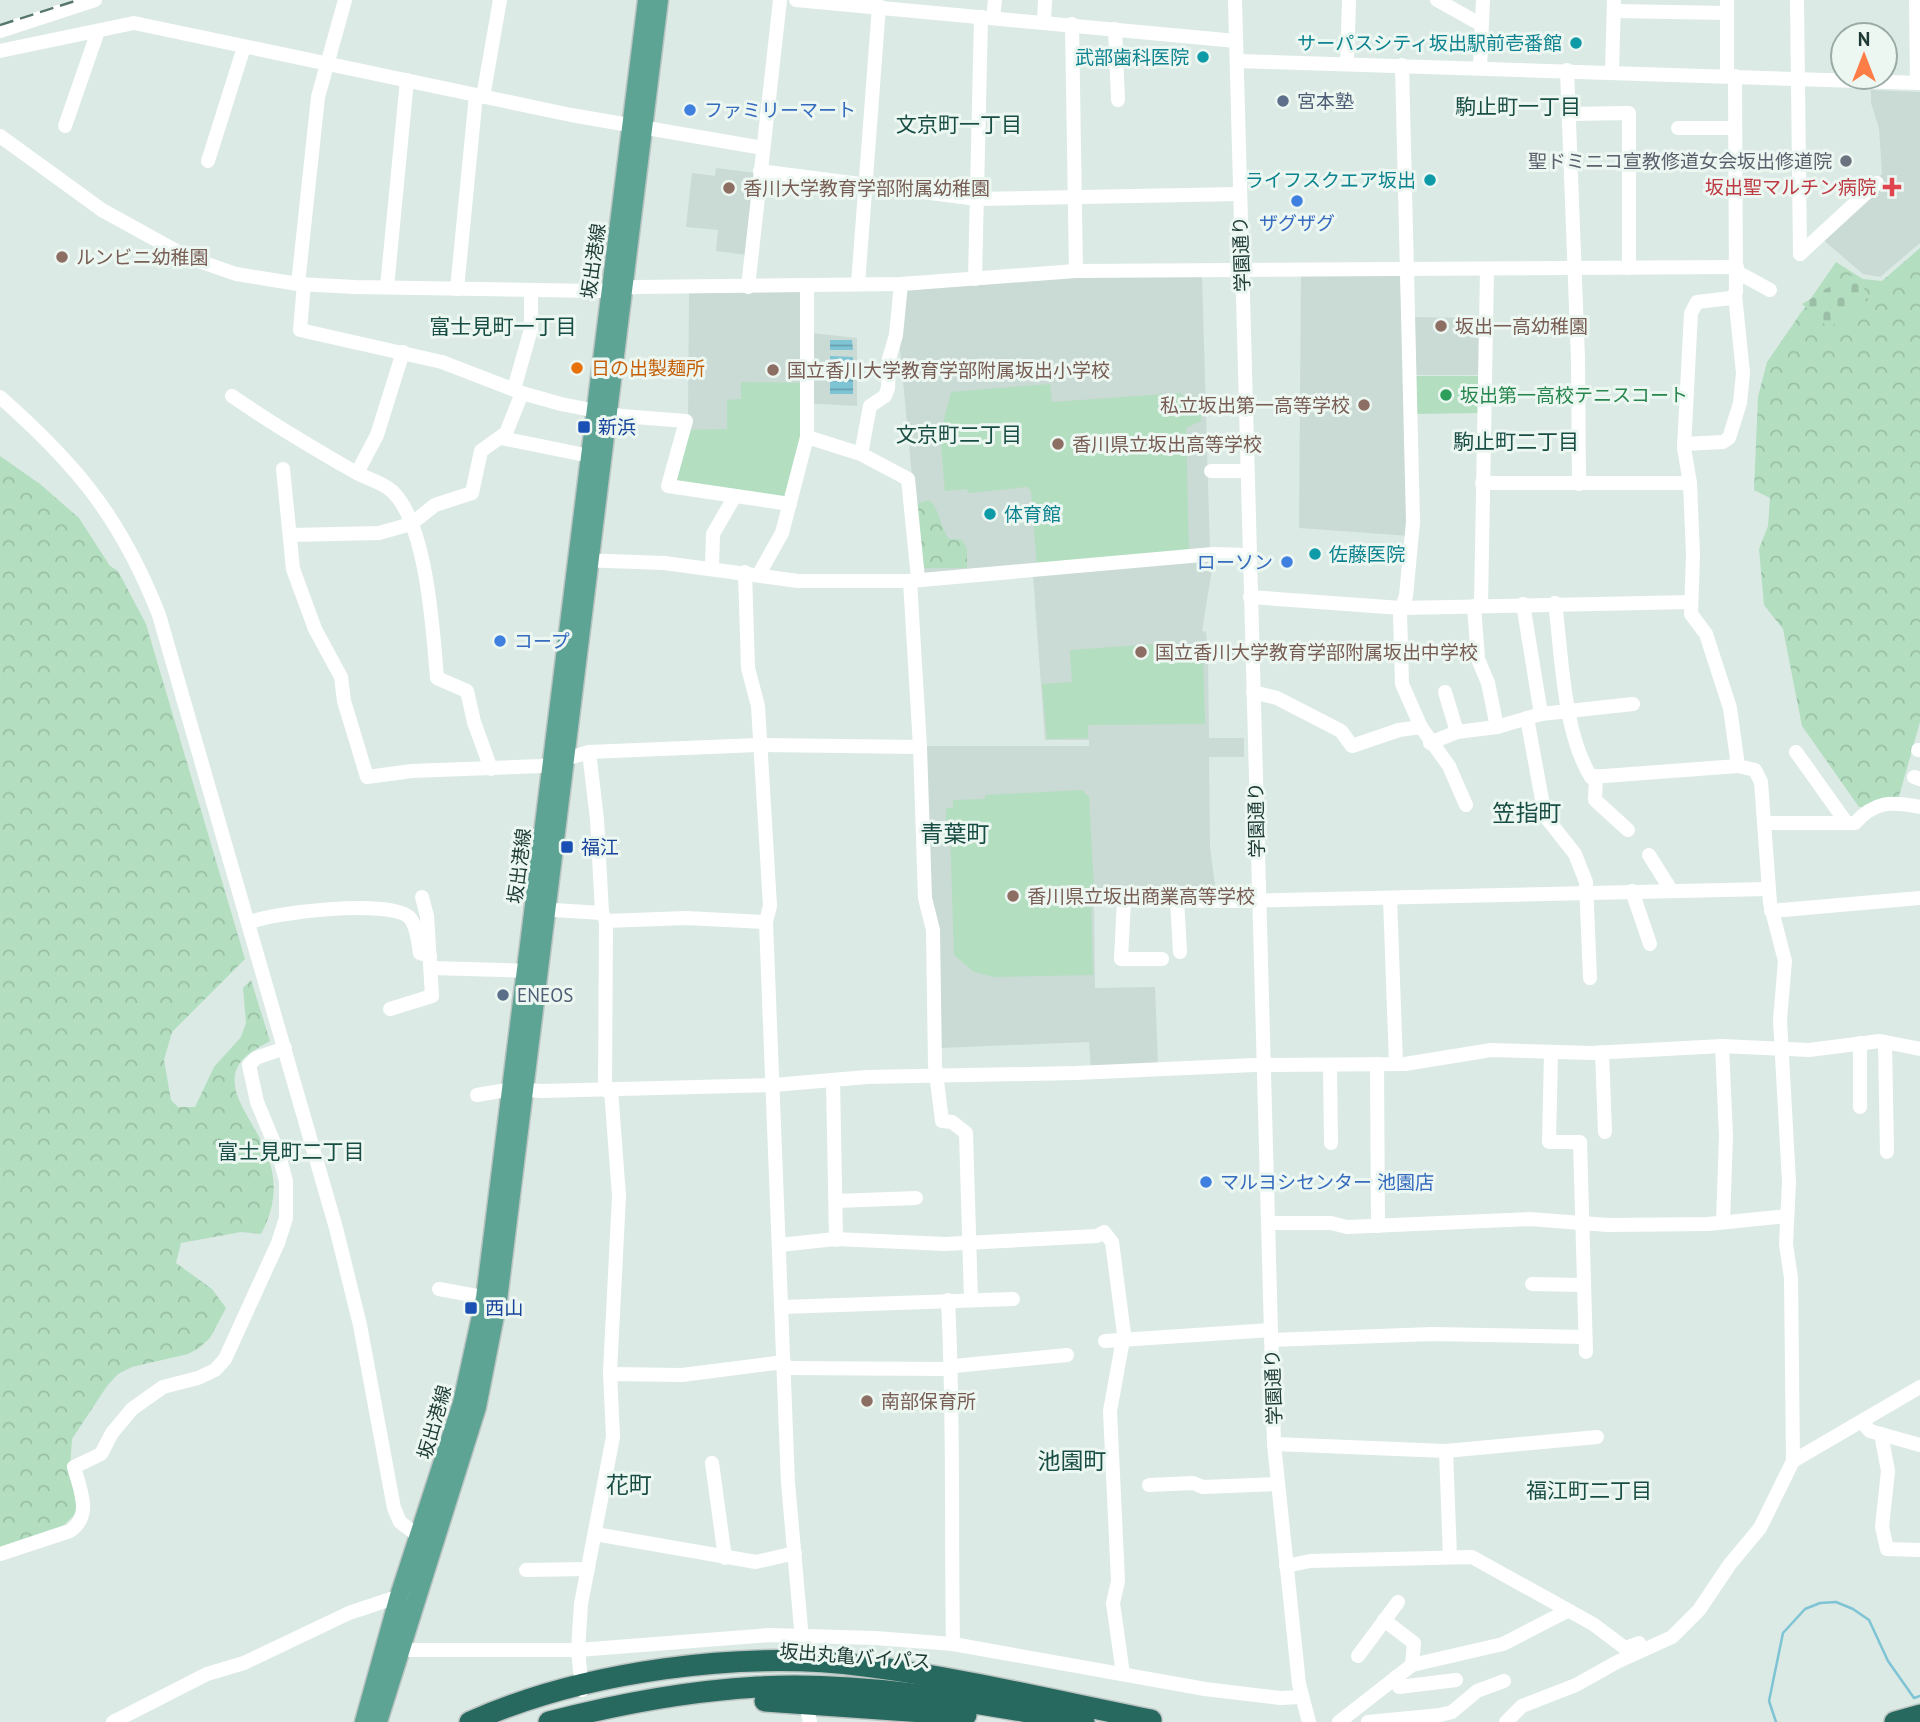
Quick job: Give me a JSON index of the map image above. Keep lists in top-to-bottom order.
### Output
{
  "streets": {
    "highway": ["坂出丸亀バイパス"],
    "main road": ["坂出港線"],
    "street": ["学園通り"]
  },
  "districts": [
    "駒止町一丁目",
    "文京町一丁目",
    "富士見町一丁目",
    "文京町二丁目",
    "駒止町二丁目",
    "笠指町",
    "青葉町",
    "富士見町二丁目",
    "池園町",
    "花町",
    "福江町二丁目"
  ],
  "places": {
    "other": [
      "サーパスシティ坂出駅前壱番館",
      "武部歯科医院",
      "宮本塾",
      "ファミリーマート",
      "聖ドミニコ宣教修道女会坂出修道院",
      "ライフスクエア坂出",
      "香川大学教育学部附属幼稚園",
      "ザグザグ",
      "ルンビニ幼稚園",
      "坂出一高幼稚園",
      "日の出製麺所",
      "国立香川大学教育学部附属坂出小学校",
      "坂出第一高校テニスコート",
      "私立坂出第一高等学校",
      "香川県立坂出高等学校",
      "体育館",
      "佐藤医院",
      "ローソン",
      "コープ",
      "国立香川大学教育学部附属坂出中学校",
      "香川県立坂出商業高等学校",
      "ENEOS",
      "マルヨシセンター 池園店",
      "南部保育所"
    ],
    "health": ["坂出聖マルチン病院"],
    "transit": ["新浜", "福江", "西山"]
  },
  "north": "top"
}
